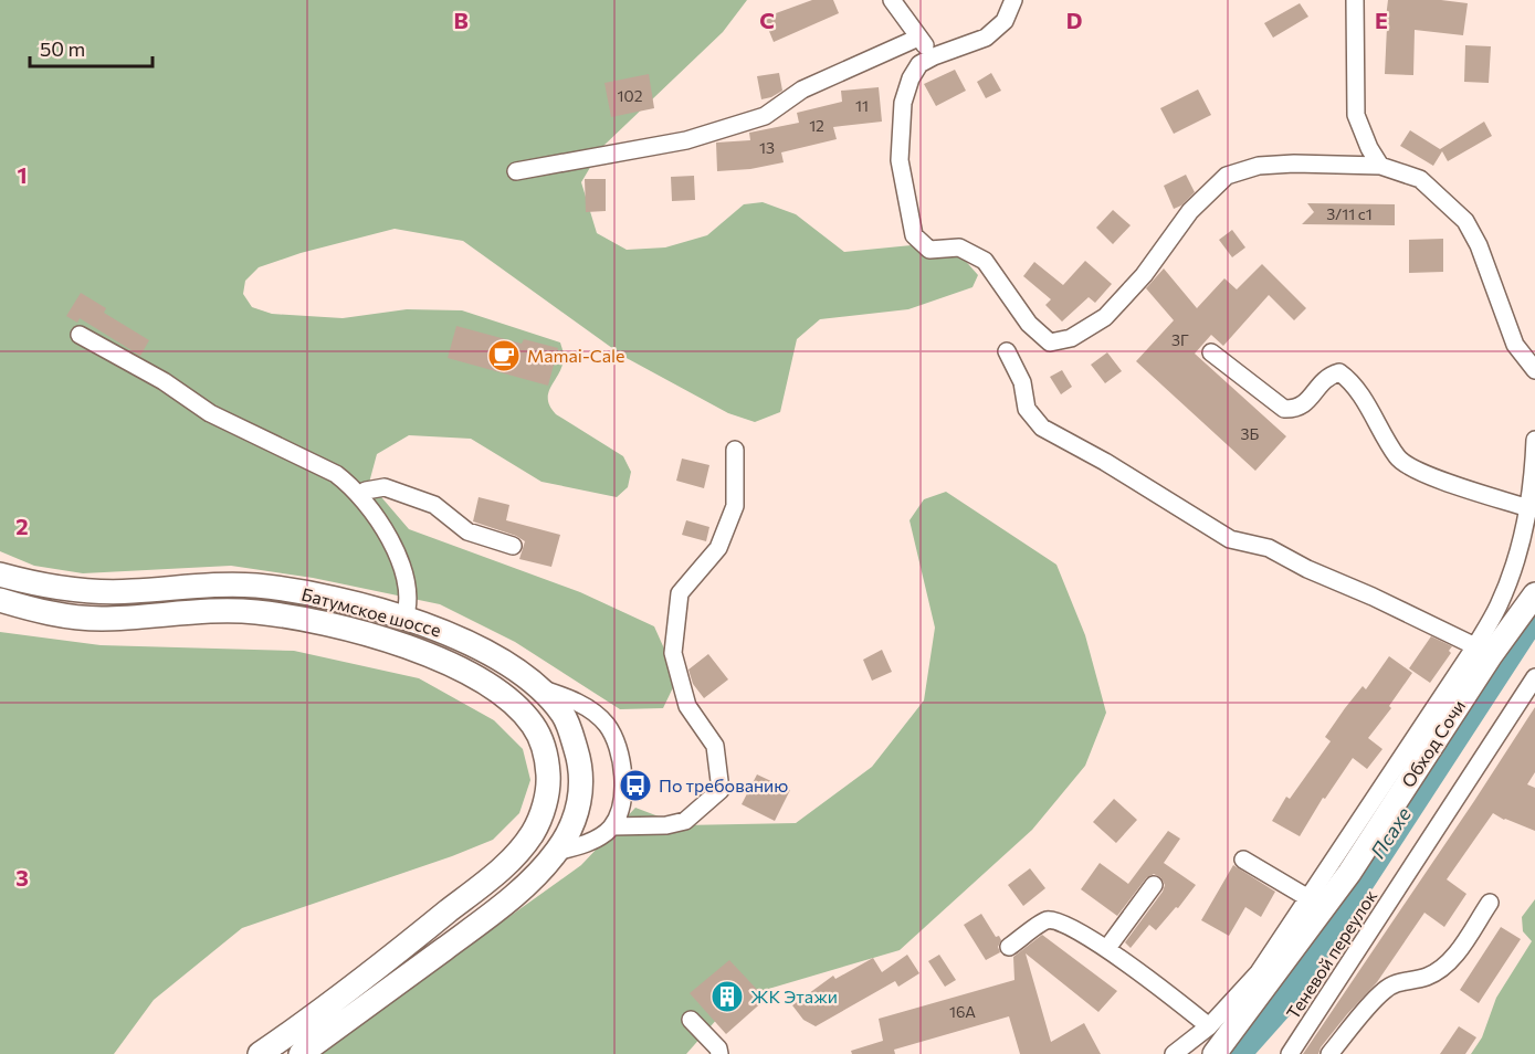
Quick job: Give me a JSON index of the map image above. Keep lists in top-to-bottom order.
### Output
{
  "streets": {
    "highway": ["Батумское шоссе", "Обход Сочи"],
    "street": ["Теневой переулок"]
  },
  "water": ["Псахе"],
  "places": {
    "cafe": ["Mamai-Cale"],
    "bus stop": ["По требованию"],
    "building": ["ЖК Этажи"]
  },
  "house_numbers": [
    "102",
    "11",
    "12",
    "13",
    "3/11 с1",
    "3Г",
    "3Б",
    "16А"
  ],
  "scale_bar": "50 m",
  "grid": {
    "columns": [
      "B",
      "C",
      "D",
      "E"
    ],
    "rows": ["1", "2", "3"]
  }
}
